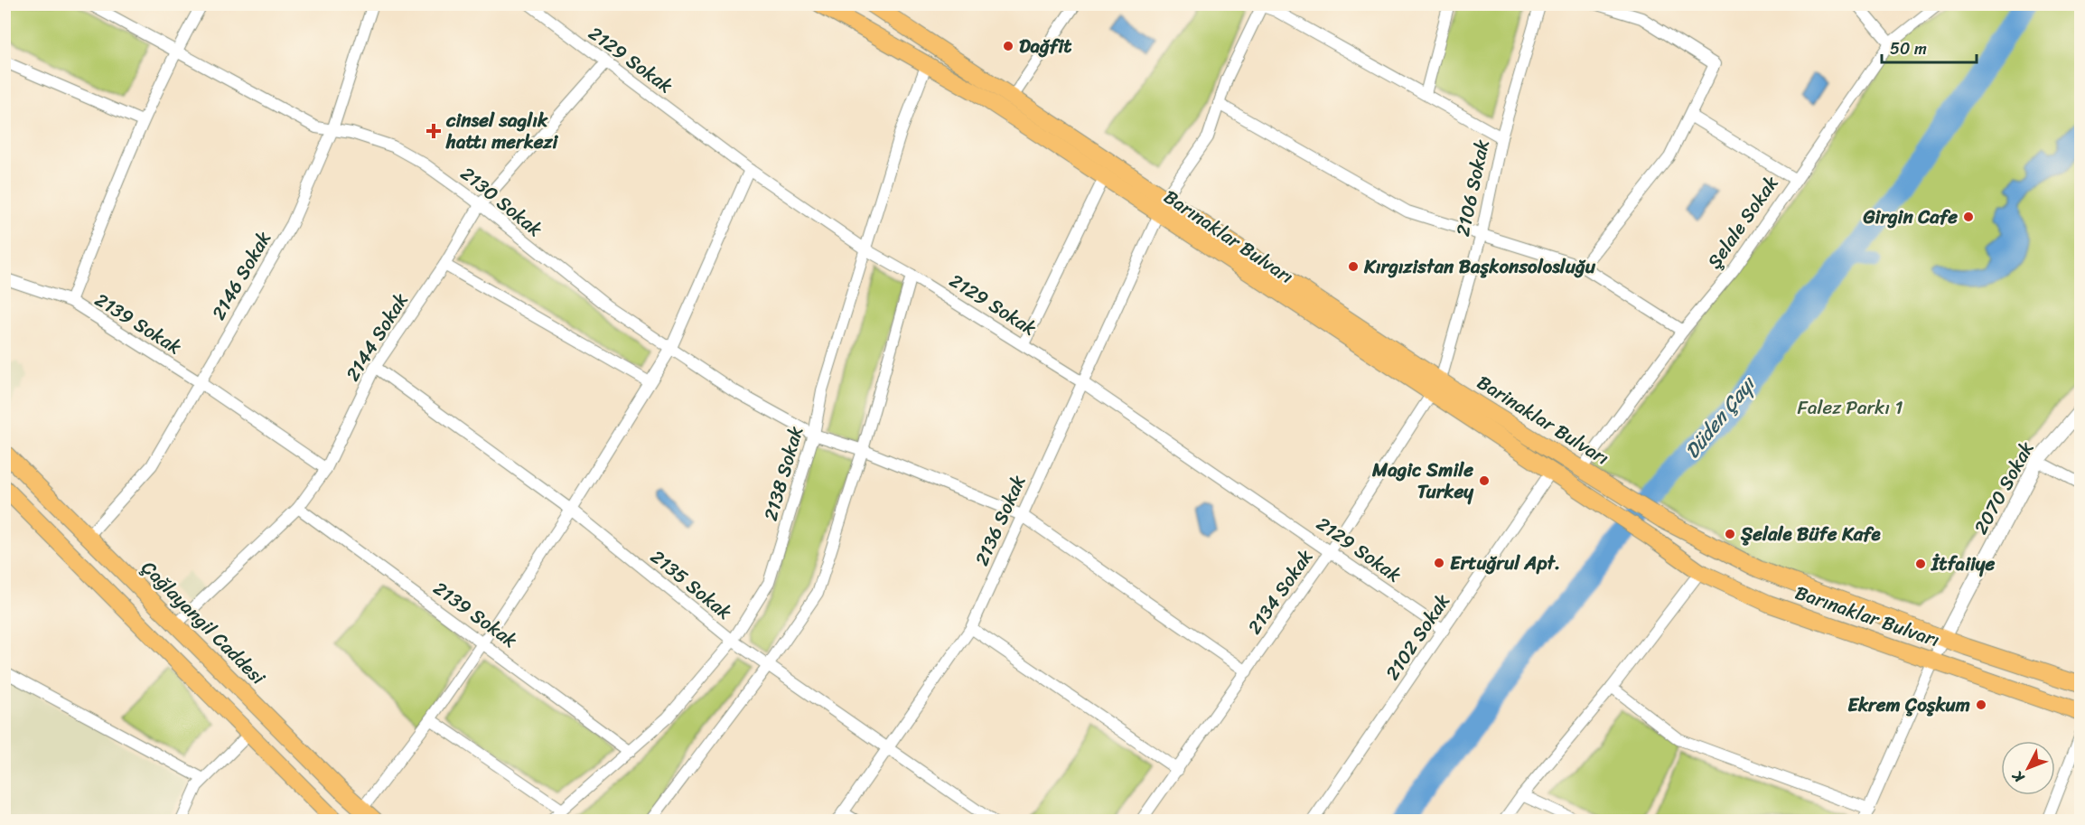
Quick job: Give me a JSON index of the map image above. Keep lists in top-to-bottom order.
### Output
{
  "streets": {
    "main road": ["Barınaklar Bulvarı", "Barinaklar Bulvarı", "Çağlayangil Caddesi"],
    "street": [
      "2129 Sokak",
      "2106 Sokak",
      "2130 Sokak",
      "Şelale Sokak",
      "2146 Sokak",
      "2139 Sokak",
      "2144 Sokak",
      "2138 Sokak",
      "2070 Sokak",
      "2136 Sokak",
      "2135 Sokak",
      "2134 Sokak",
      "2102 Sokak"
    ]
  },
  "crossings": [
    ["2129 Sokak", "2144 Sokak"],
    ["2129 Sokak", "2138 Sokak"],
    ["2129 Sokak", "2136 Sokak"],
    ["2129 Sokak", "2134 Sokak"],
    ["2129 Sokak", "2102 Sokak"],
    ["2106 Sokak", "Barınaklar Bulvarı"],
    ["2106 Sokak", "Barinaklar Bulvarı"],
    ["2106 Sokak", "2134 Sokak"],
    ["2130 Sokak", "2146 Sokak"],
    ["2130 Sokak", "2144 Sokak"],
    ["2130 Sokak", "2138 Sokak"],
    ["2130 Sokak", "2136 Sokak"],
    ["2130 Sokak", "2134 Sokak"],
    ["Şelale Sokak", "Barinaklar Bulvarı"],
    ["Barınaklar Bulvarı", "Barinaklar Bulvarı"],
    ["Barınaklar Bulvarı", "2138 Sokak"],
    ["Barınaklar Bulvarı", "2070 Sokak"],
    ["Barınaklar Bulvarı", "2136 Sokak"],
    ["Barınaklar Bulvarı", "2134 Sokak"],
    ["Barınaklar Bulvarı", "2102 Sokak"],
    ["2146 Sokak", "2139 Sokak"],
    ["2146 Sokak", "Çağlayangil Caddesi"],
    ["2139 Sokak", "2144 Sokak"],
    ["2139 Sokak", "2138 Sokak"],
    ["2144 Sokak", "2135 Sokak"],
    ["2144 Sokak", "Çağlayangil Caddesi"],
    ["Barinaklar Bulvarı", "2134 Sokak"],
    ["2138 Sokak", "2135 Sokak"],
    ["2136 Sokak", "2135 Sokak"]
  ],
  "water": ["Düden Çayı"],
  "parks": ["Falez Parkı 1"],
  "places": {
    "other": [
      "Dağfit",
      "Girgin Cafe",
      "Kırgızistan Başkonsolosluğu",
      "Magic Smile Turkey",
      "Şelale Büfe Kafe",
      "Ertuğrul Apt.",
      "İtfaiiye",
      "Ekrem Çoşkum"
    ],
    "health": ["cinsel saglık hattı merkezi"]
  },
  "scale_bar": "50 m",
  "north": "bottom left"
}
